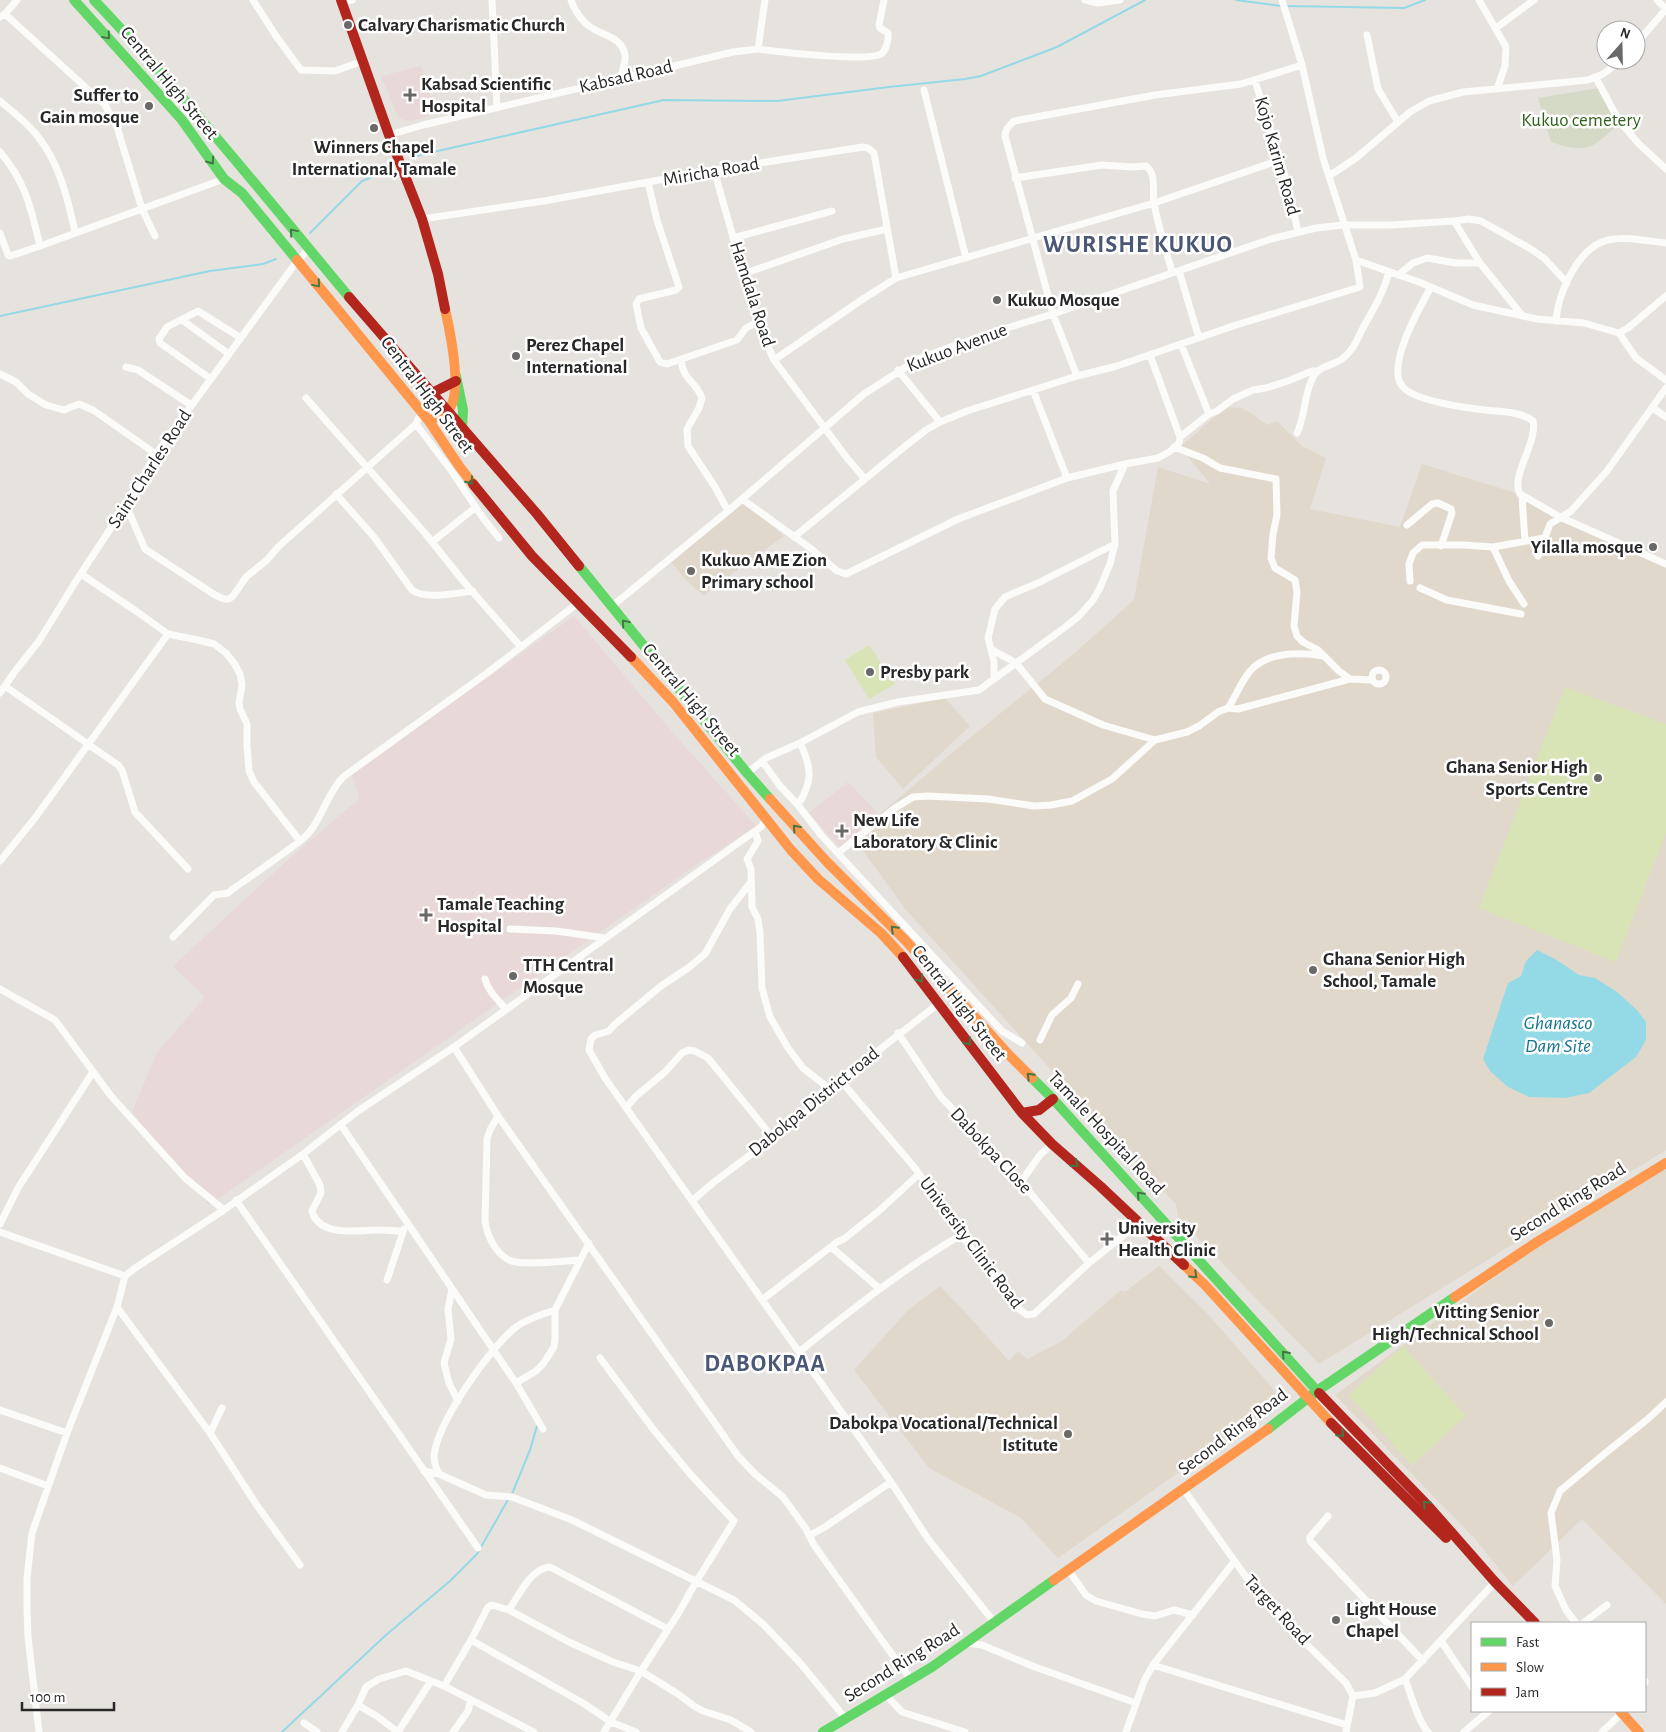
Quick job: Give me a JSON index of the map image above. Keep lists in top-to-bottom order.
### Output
{
  "streets": {
    "main road": ["Central High Street", "Tamale Hospital Road", "Second Ring Road"],
    "street": [
      "Kabsad Road",
      "Kojo Karim Road",
      "Miricha Road",
      "Hamdala Road",
      "Kukuo Avenue",
      "Saint Charles Road",
      "Dabokpa District road",
      "Dabokpa Close",
      "University Clinic Road",
      "Target Road"
    ]
  },
  "crossings": [
    ["Central High Street", "Kukuo Avenue"],
    ["Central High Street", "Saint Charles Road"],
    ["Central High Street", "Dabokpa District road"],
    ["Central High Street", "Tamale Hospital Road"],
    ["Central High Street", "Second Ring Road"],
    ["Central High Street", "University Clinic Road"],
    ["Kojo Karim Road", "Kukuo Avenue"],
    ["Miricha Road", "Hamdala Road"],
    ["Hamdala Road", "Kukuo Avenue"],
    ["Dabokpa District road", "Dabokpa Close"],
    ["Dabokpa District road", "University Clinic Road"],
    ["Tamale Hospital Road", "Second Ring Road"],
    ["Dabokpa Close", "University Clinic Road"],
    ["Second Ring Road", "Target Road"]
  ],
  "one_way": ["Tamale Hospital Road"],
  "districts": ["WURISHE KUKUO", "DABOKPAA"],
  "water": ["Ghanasco Dam Site"],
  "parks": ["Kukuo cemetery"],
  "places": {
    "other": [
      "Calvary Charismatic Church",
      "Suffer to Gain mosque",
      "Winners Chapel International, Tamale",
      "Kukuo Mosque",
      "Perez Chapel International",
      "Yilalla mosque",
      "Kukuo AME Zion Primary school",
      "Presby park",
      "Ghana Senior High Sports Centre",
      "Ghana Senior High School, Tamale",
      "TTH Central Mosque",
      "Vitting Senior High/Technical School",
      "Dabokpa Vocational/Technical Istitute",
      "Light House Chapel"
    ],
    "health": [
      "Kabsad Scientific Hospital",
      "New Life Laboratory & Clinic",
      "Tamale Teaching Hospital",
      "University Health Clinic"
    ]
  },
  "legend": ["Fast", "Slow", "Jam"],
  "scale_bar": "100 m",
  "north": "top"
}
